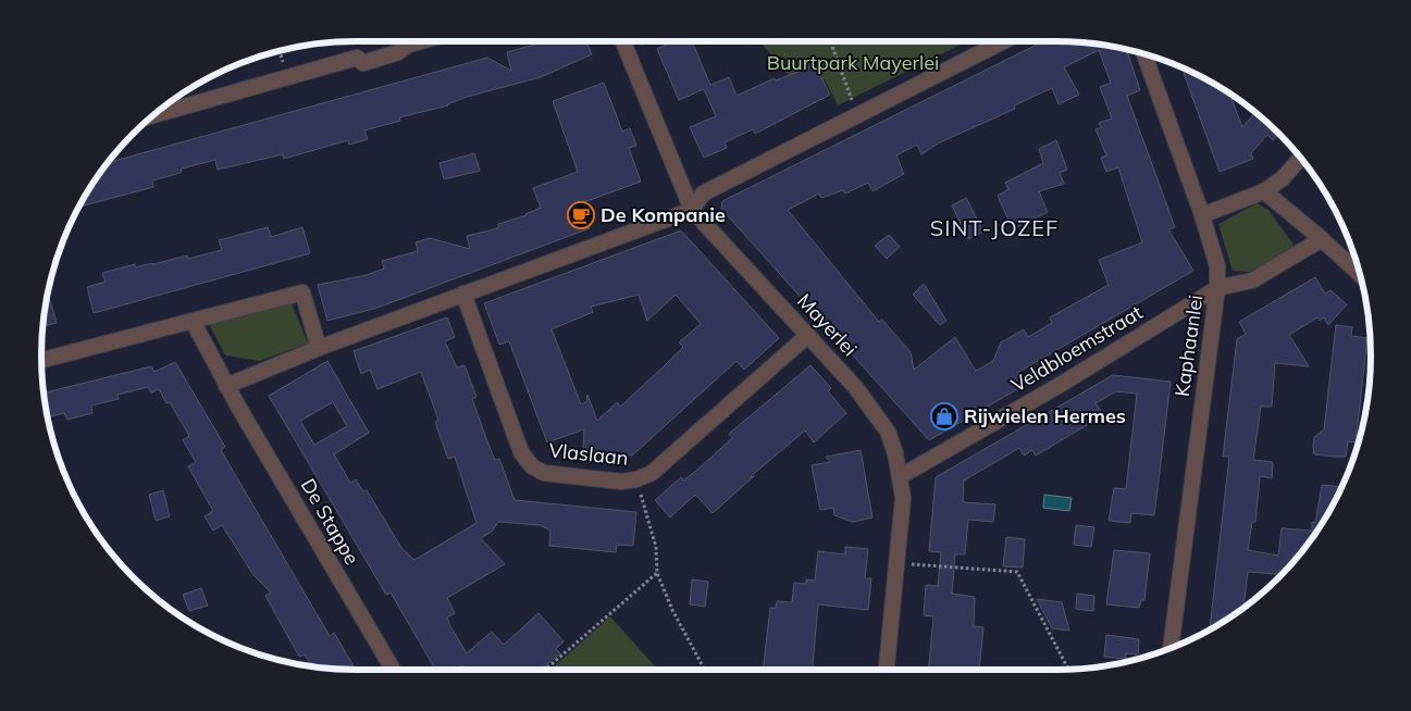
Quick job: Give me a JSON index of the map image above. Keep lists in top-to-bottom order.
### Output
{
  "streets": {
    "street": [
      "Mayerlei",
      "Kaphaanlei",
      "Veldbloemstraat",
      "Vlaslaan",
      "De Stappe"
    ]
  },
  "crossings": [
    ["Mayerlei", "Veldbloemstraat"],
    ["Mayerlei", "Vlaslaan"],
    ["Kaphaanlei", "Veldbloemstraat"]
  ],
  "districts": ["SINT-JOZEF"],
  "parks": ["Buurtpark Mayerlei"],
  "places": {
    "cafe": ["De Kompanie"],
    "shop": ["Rijwielen Hermes"]
  }
}
